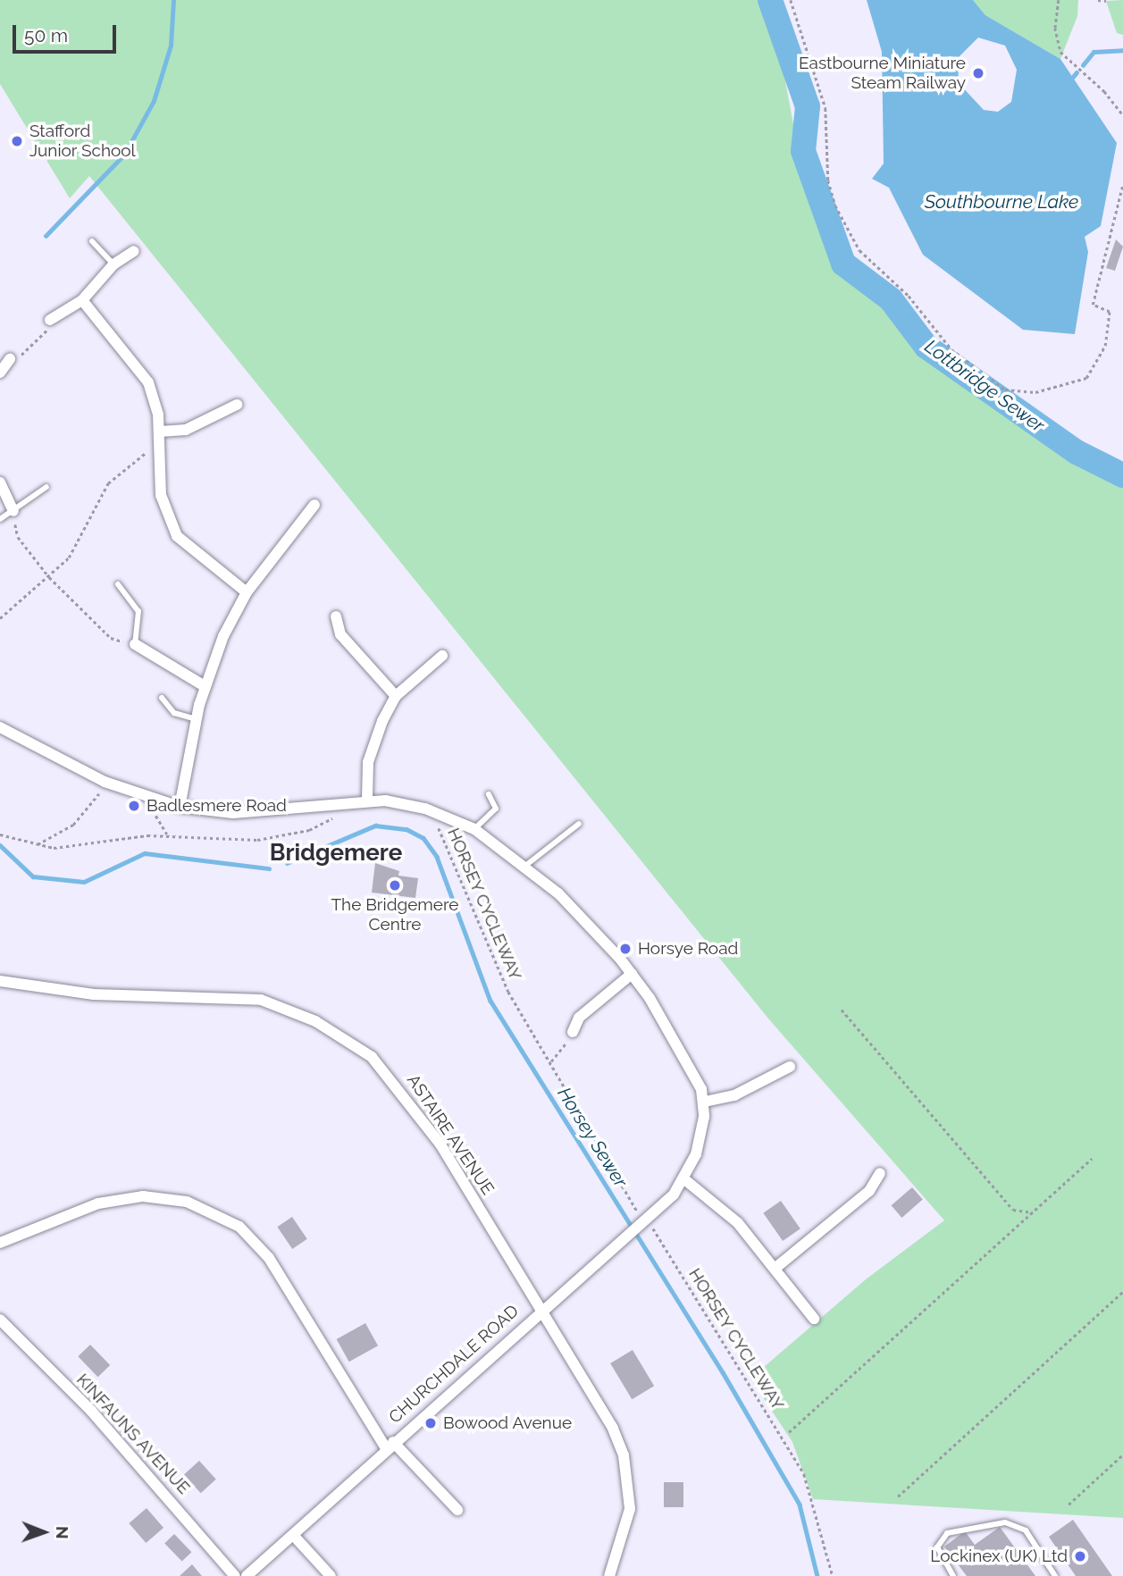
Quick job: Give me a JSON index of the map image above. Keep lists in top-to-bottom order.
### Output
{
  "streets": {
    "street": ["ASTAIRE AVENUE", "CHURCHDALE ROAD", "KINFAUNS AVENUE"],
    "path": ["HORSEY CYCLEWAY"]
  },
  "crossings": [
    ["HORSEY CYCLEWAY", "CHURCHDALE ROAD"],
    ["ASTAIRE AVENUE", "CHURCHDALE ROAD"]
  ],
  "districts": ["Bridgemere"],
  "water": ["Southbourne Lake", "Lottbridge Sewer", "Horsey Sewer"],
  "places": [
    "Eastbourne Miniature Steam Railway",
    "Stafford Junior School",
    "Badlesmere Road",
    "The Bridgemere Centre",
    "Horsye Road",
    "Bowood Avenue",
    "Lockinex (UK) Ltd"
  ],
  "scale_bar": "50 m",
  "north": "right"
}
